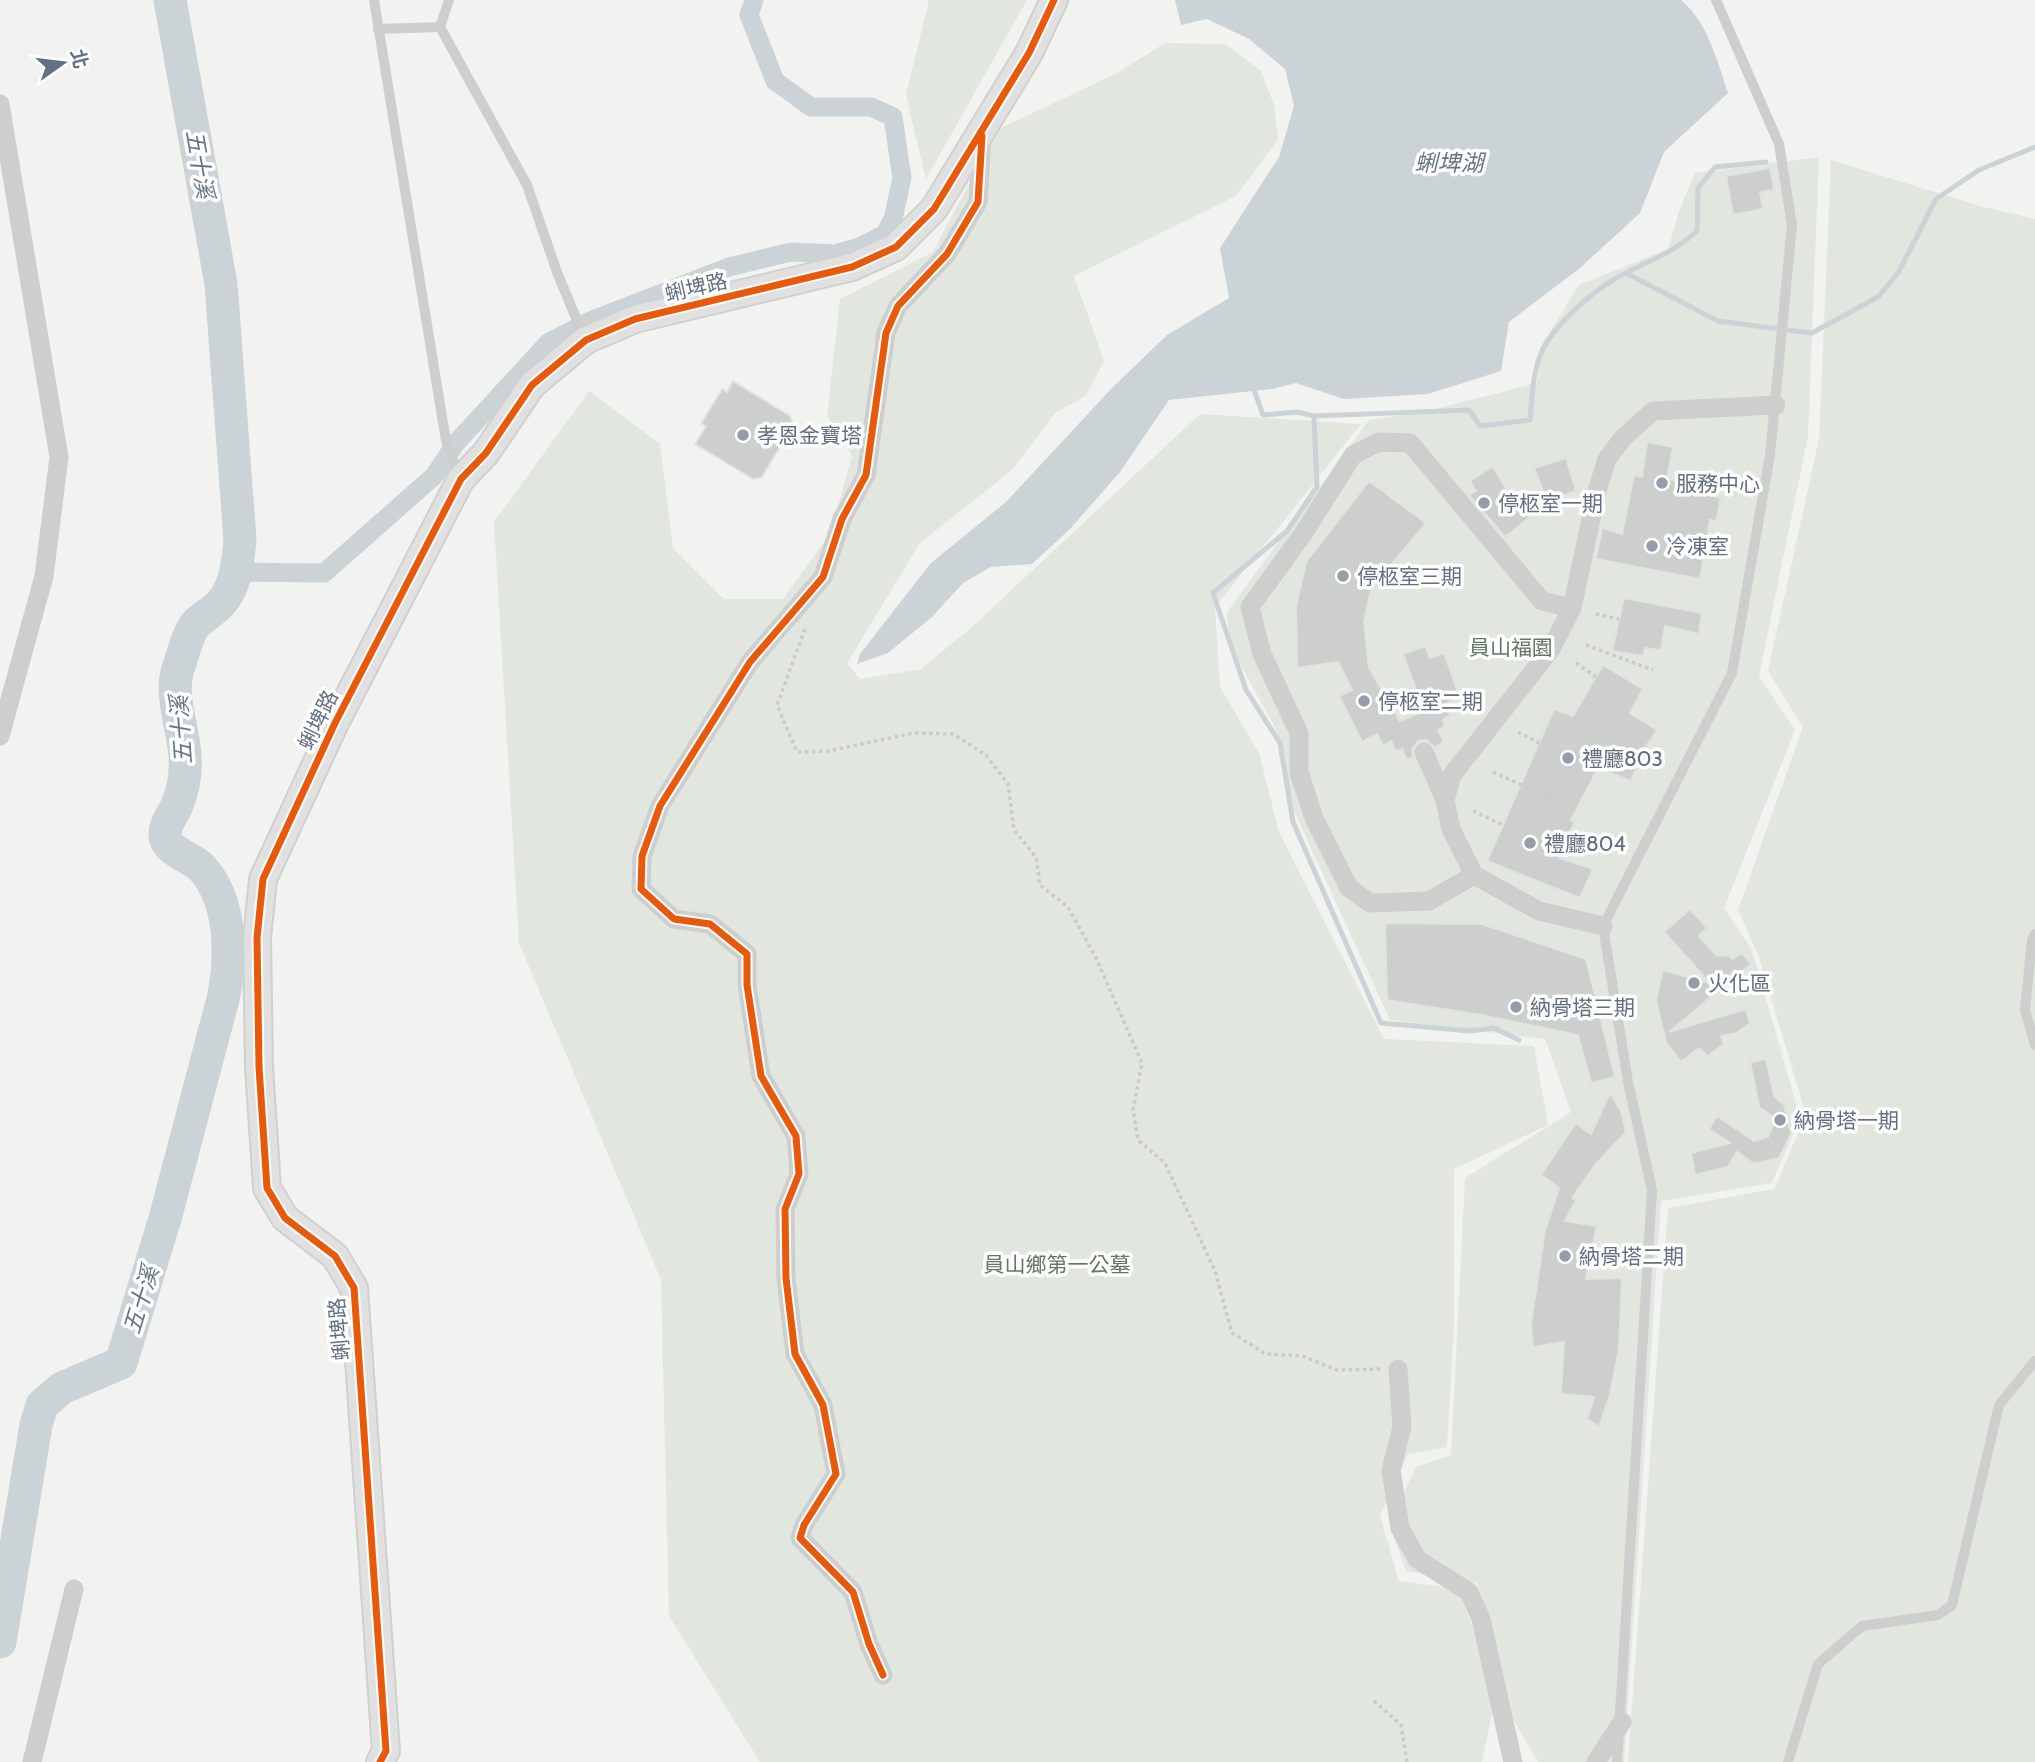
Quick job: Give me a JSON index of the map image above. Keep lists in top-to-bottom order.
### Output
{
  "streets": {
    "street": ["蜊埤路"]
  },
  "water": ["蜊埤湖", "五十溪"],
  "parks": ["員山福園", "員山鄉第一公墓"],
  "places": [
    "孝恩金寶塔",
    "服務中心",
    "停柩室一期",
    "冷凍室",
    "停柩室三期",
    "停柩室二期",
    "禮廳803",
    "禮廳804",
    "火化區",
    "納骨塔三期",
    "納骨塔一期",
    "納骨塔二期"
  ],
  "north": "right"
}
